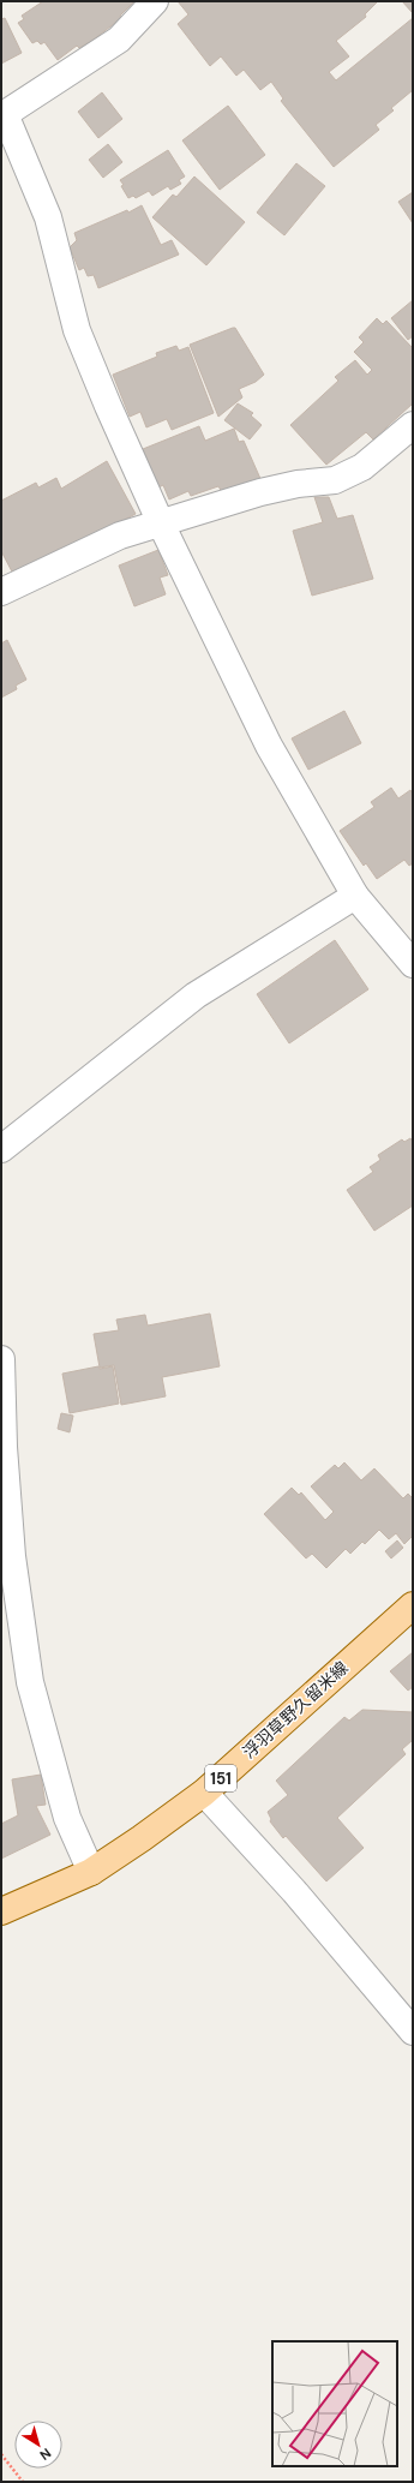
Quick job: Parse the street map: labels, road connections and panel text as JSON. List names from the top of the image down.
{
  "streets": {
    "main road": ["浮羽草野久留米線", "151"]
  },
  "north": "bottom right"
}
